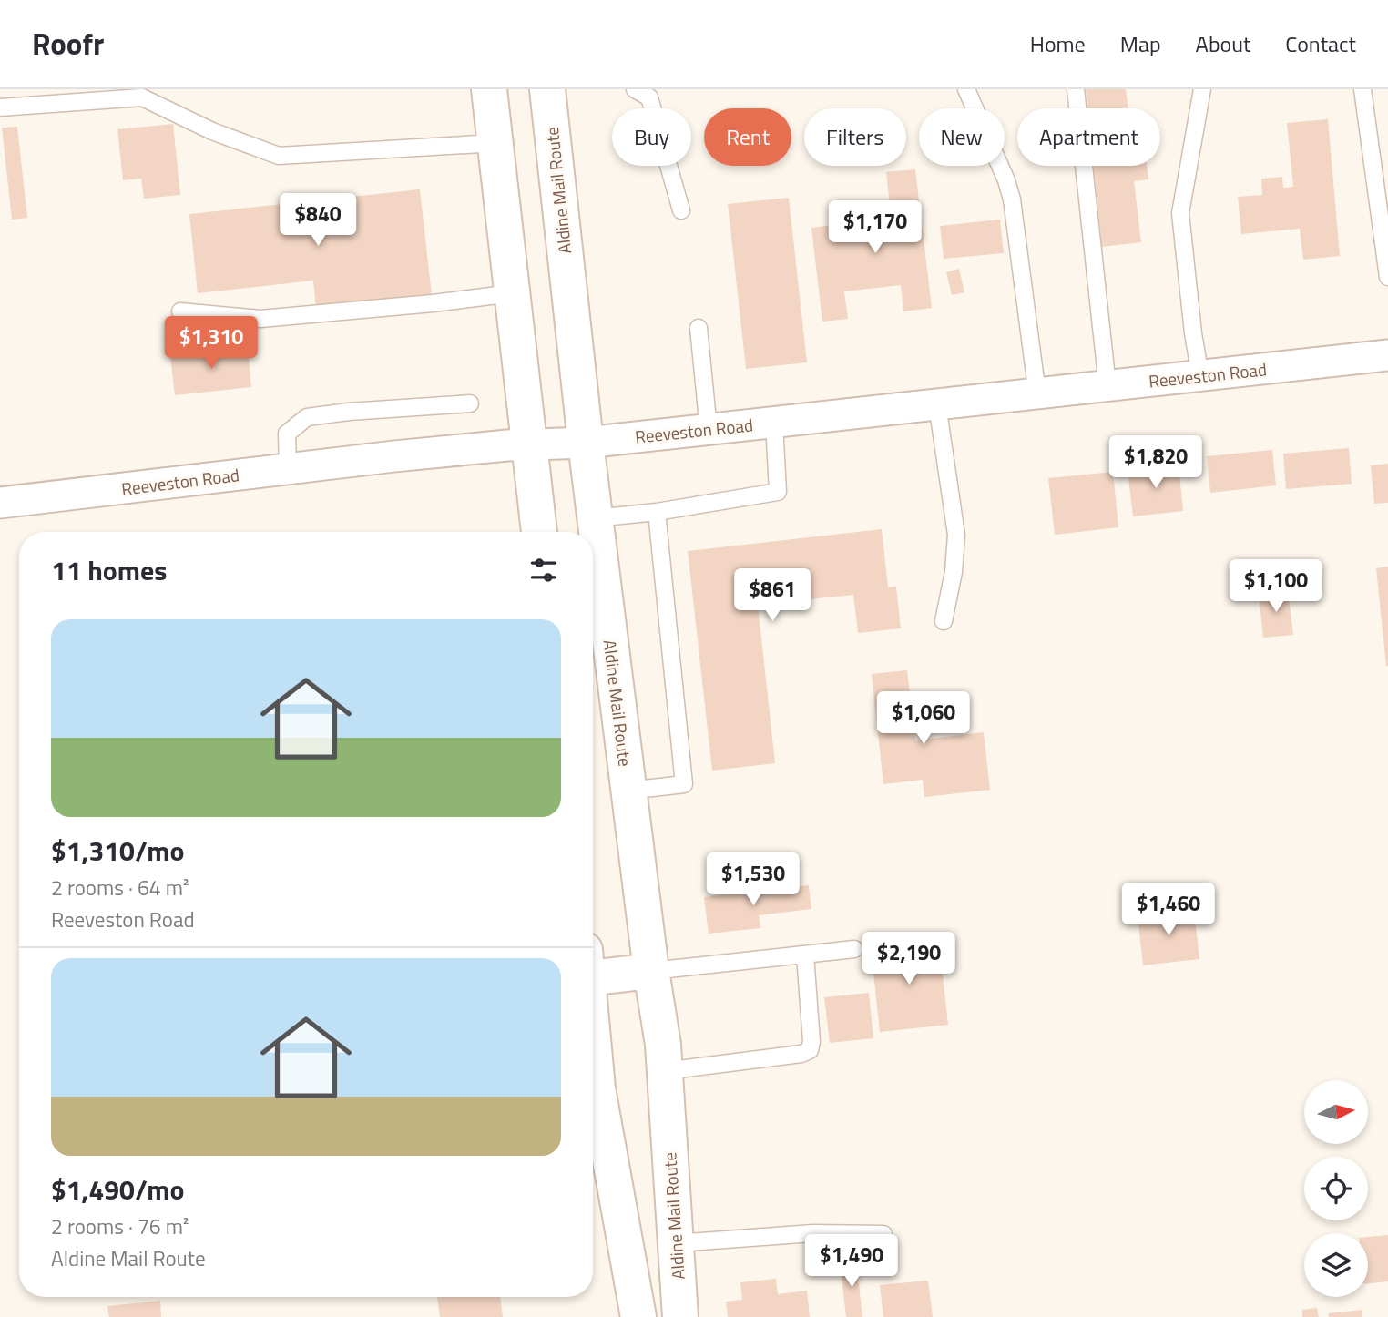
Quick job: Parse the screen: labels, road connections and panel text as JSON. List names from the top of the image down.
{
  "streets": {
    "main road": ["Aldine Mail Route"],
    "street": ["Reeveston Road"]
  },
  "crossings": [
    ["Aldine Mail Route", "Reeveston Road"]
  ],
  "north": "right",
  "page": {
    "header": "Roofr",
    "nav": [
      "Home",
      "Map",
      "About",
      "Contact"
    ],
    "chip": [
      "Buy",
      "Rent",
      "Filters",
      "New",
      "Apartment"
    ],
    "price": [
      "$840",
      "$1,170",
      "$1,310",
      "$1,820",
      "$1,100",
      "$861",
      "$1,060",
      "$1,530",
      "$1,460",
      "$2,190",
      "$1,490"
    ],
    "heading": "11 homes",
    "list": [
      {
        "name": "$1,310/mo",
        "note": "2 rooms · 64 m² · Reeveston Road"
      },
      {
        "name": "$1,490/mo",
        "note": "2 rooms · 76 m² · Aldine Mail Route"
      }
    ]
  }
}
